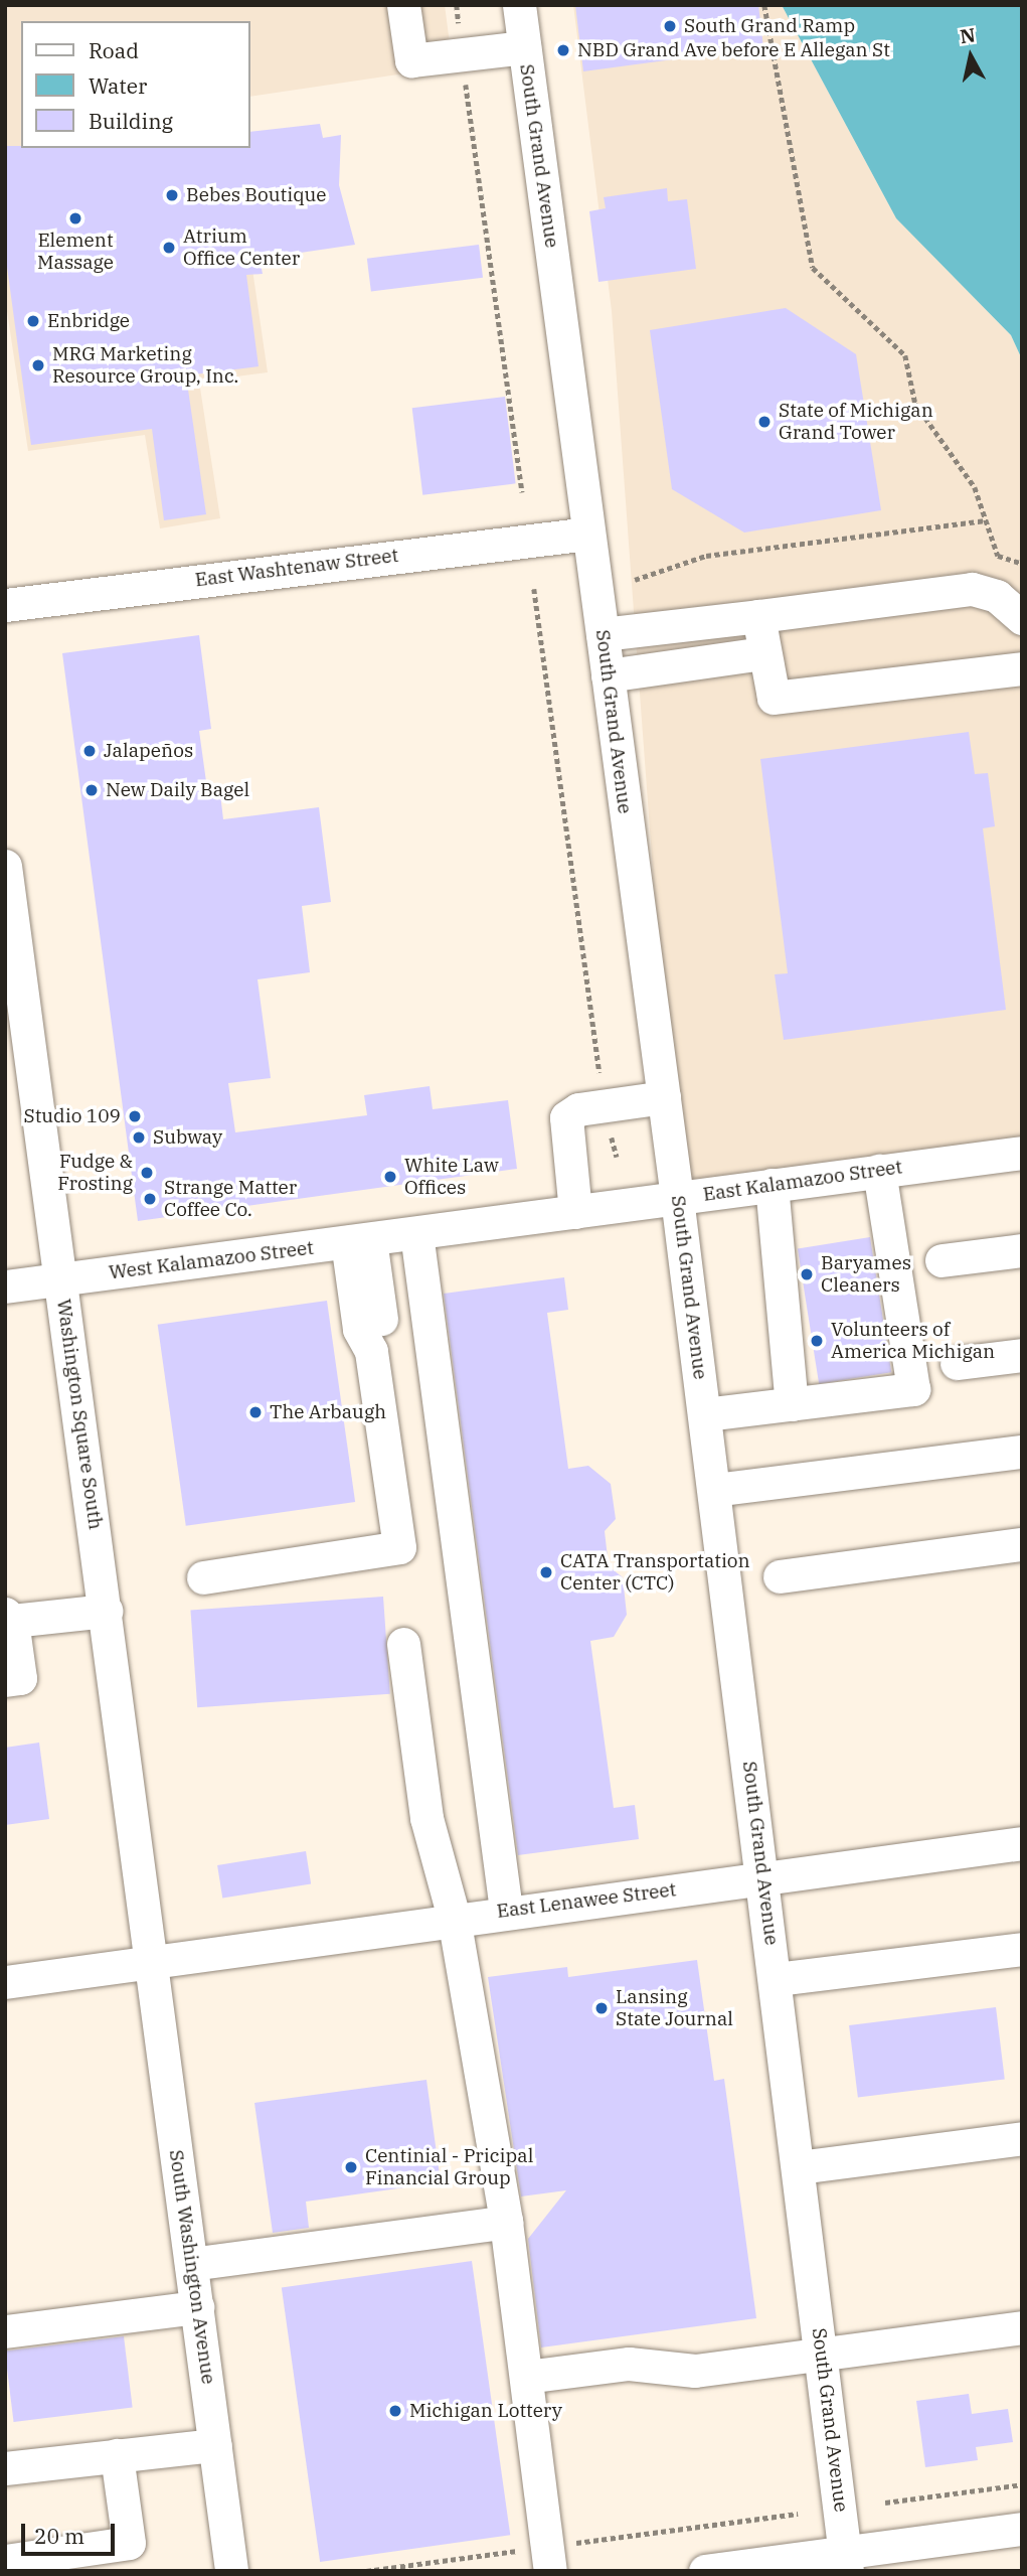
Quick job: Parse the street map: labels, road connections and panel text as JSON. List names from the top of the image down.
{
  "streets": {
    "street": [
      "South Grand Avenue",
      "East Washtenaw Street",
      "East Kalamazoo Street",
      "West Kalamazoo Street",
      "Washington Square South",
      "East Lenawee Street",
      "South Washington Avenue"
    ]
  },
  "crossings": [
    ["South Grand Avenue", "East Washtenaw Street"],
    ["South Grand Avenue", "East Kalamazoo Street"],
    ["South Grand Avenue", "East Lenawee Street"],
    ["East Kalamazoo Street", "West Kalamazoo Street"],
    ["West Kalamazoo Street", "Washington Square South"],
    ["Washington Square South", "East Lenawee Street"],
    ["Washington Square South", "South Washington Avenue"],
    ["East Lenawee Street", "South Washington Avenue"]
  ],
  "places": [
    "South Grand Ramp",
    "NBD Grand Ave before E Allegan St",
    "Bebes Boutique",
    "Element Massage",
    "Atrium Office Center",
    "Enbridge",
    "MRG Marketing Resource Group, Inc.",
    "State of Michigan Grand Tower",
    "Jalapeños",
    "New Daily Bagel",
    "Studio 109",
    "Subway",
    "Fudge & Frosting",
    "White Law Offices",
    "Strange Matter Coffee Co.",
    "Baryames Cleaners",
    "Volunteers of America Michigan",
    "The Arbaugh",
    "CATA Transportation Center (CTC)",
    "Lansing State Journal",
    "Centinial - Pricipal Financial Group",
    "Michigan Lottery"
  ],
  "legend": ["Road", "Water", "Building"],
  "scale_bar": "20 m",
  "north": "top"
}
